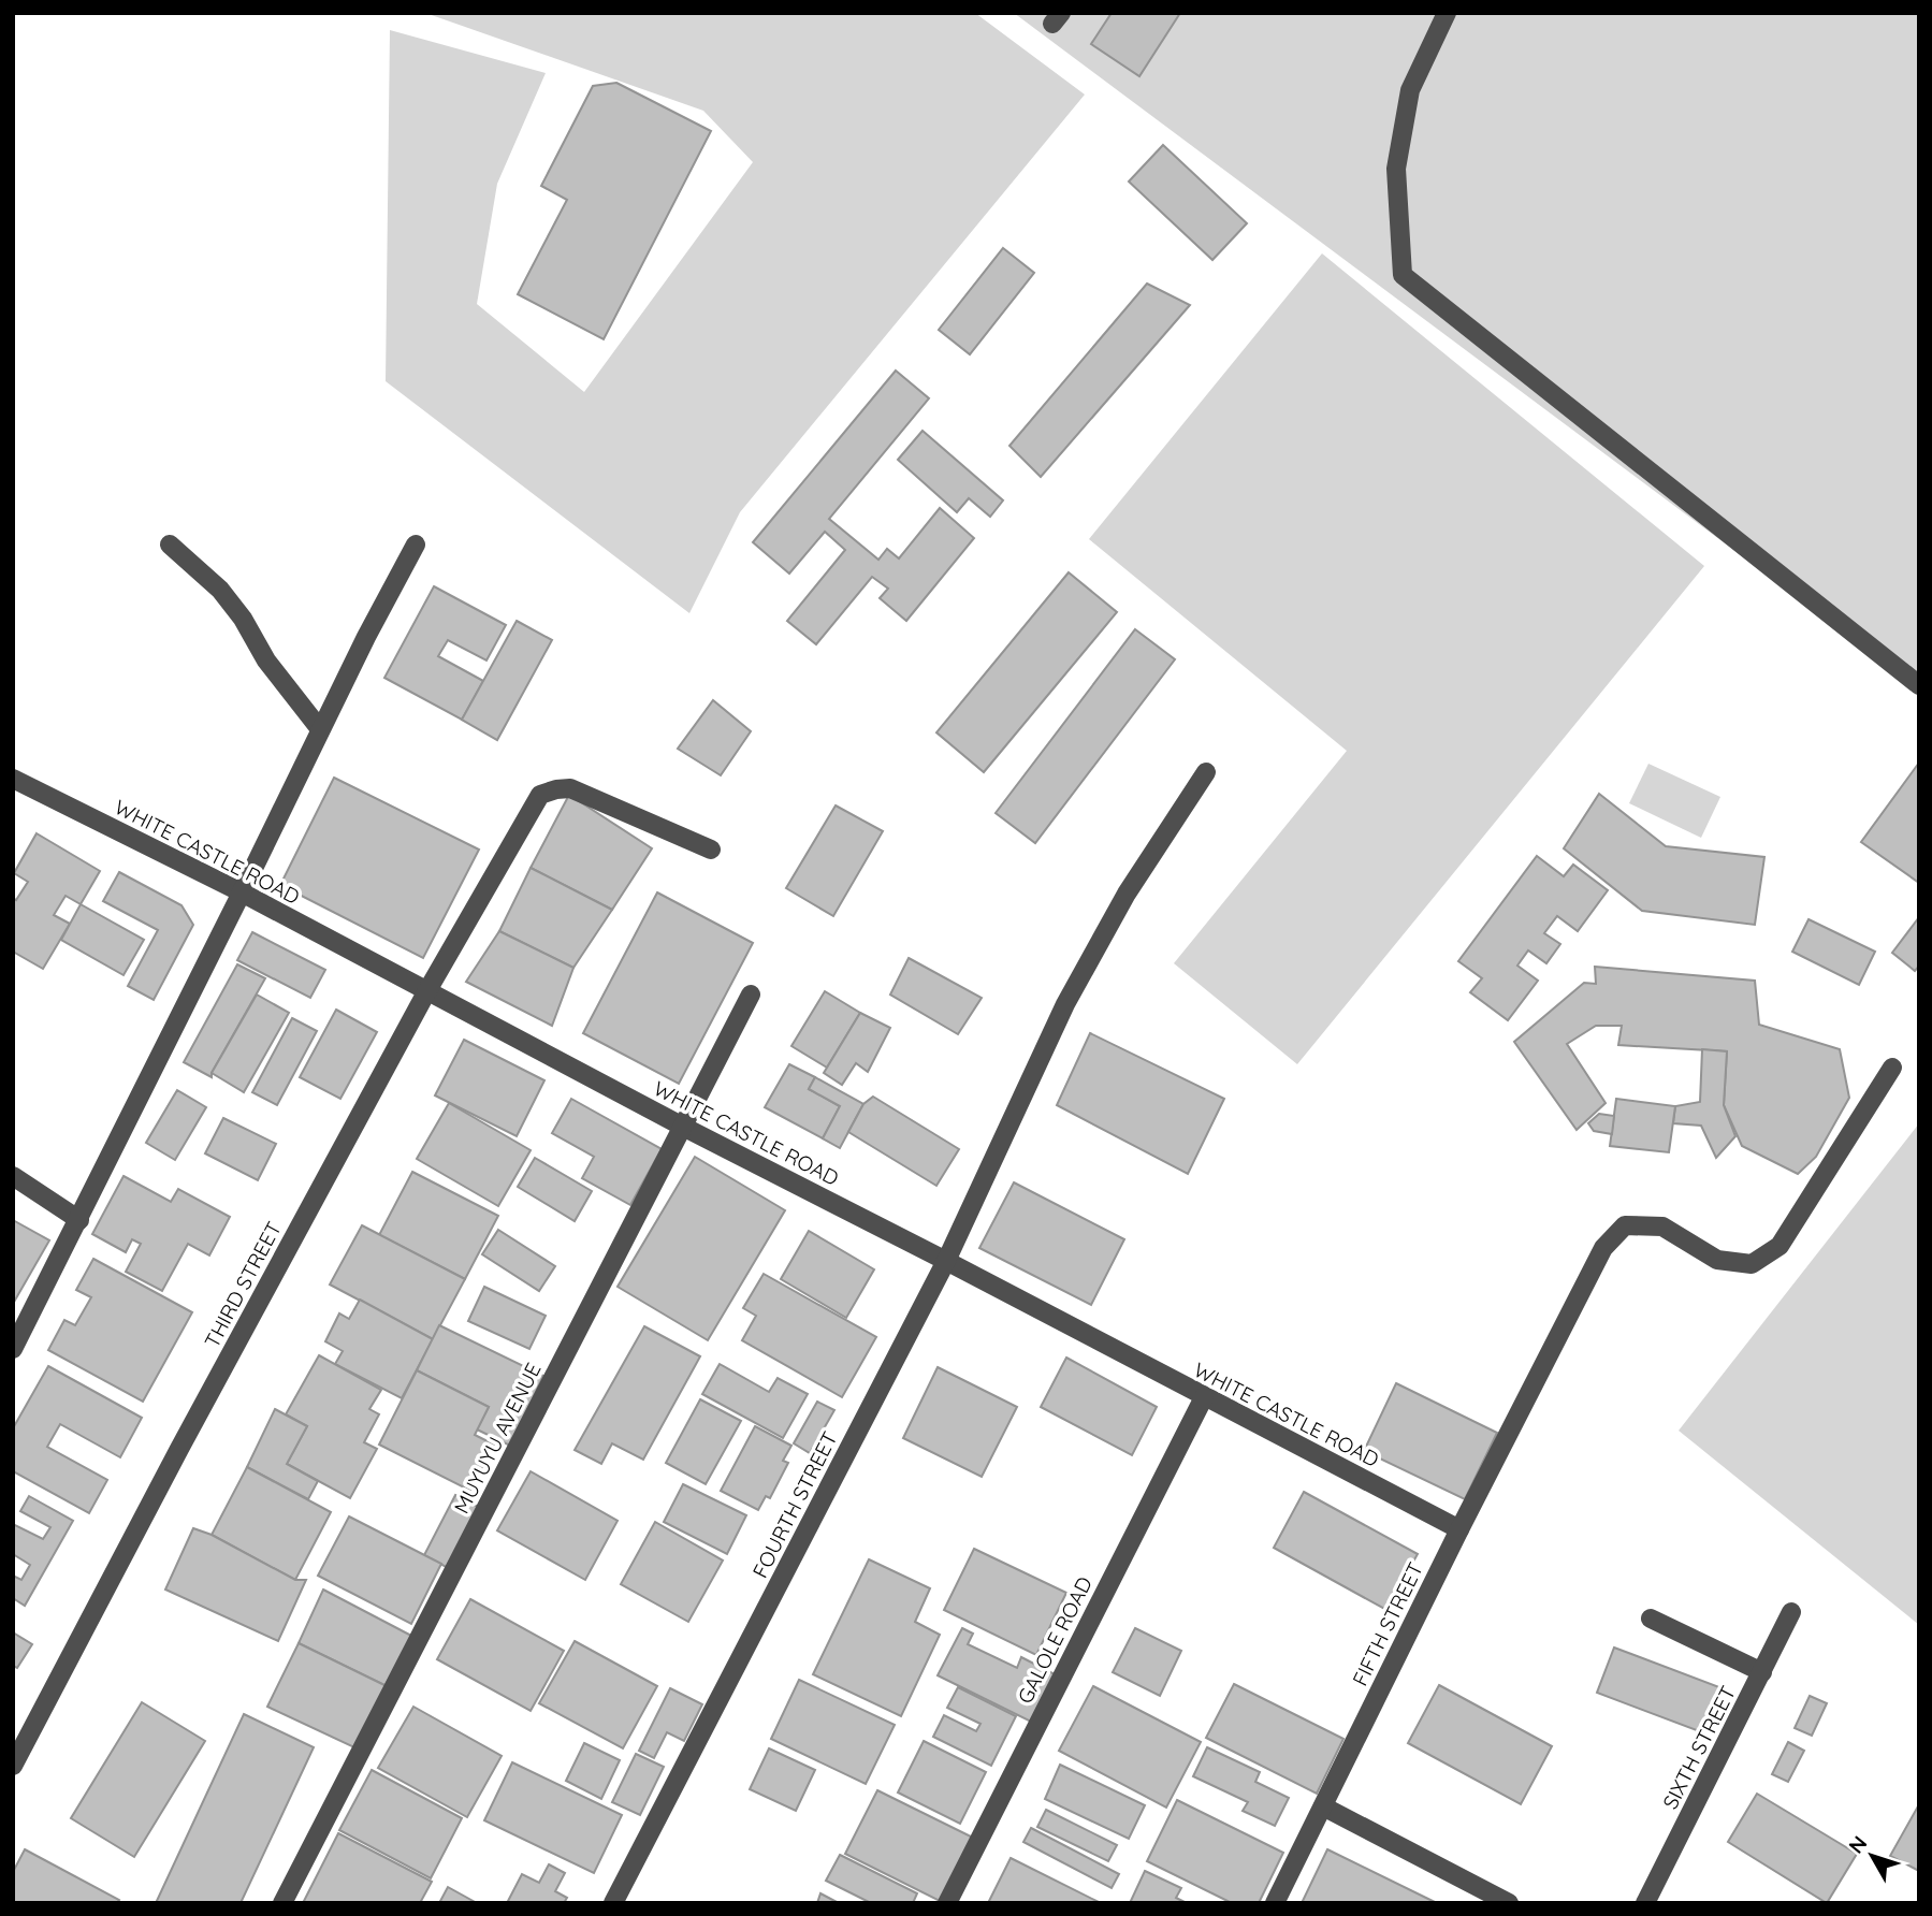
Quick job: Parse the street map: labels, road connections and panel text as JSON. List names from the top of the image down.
{
  "streets": {
    "street": [
      "WHITE CASTLE ROAD",
      "THIRD STREET",
      "MUYUYU AVENUE",
      "FOURTH STREET",
      "FIFTH STREET",
      "GALOLE ROAD",
      "SIXTH STREET"
    ]
  },
  "crossings": [
    ["WHITE CASTLE ROAD", "THIRD STREET"],
    ["WHITE CASTLE ROAD", "MUYUYU AVENUE"],
    ["WHITE CASTLE ROAD", "FOURTH STREET"],
    ["WHITE CASTLE ROAD", "FIFTH STREET"],
    ["WHITE CASTLE ROAD", "GALOLE ROAD"]
  ],
  "north": "top left"
}
